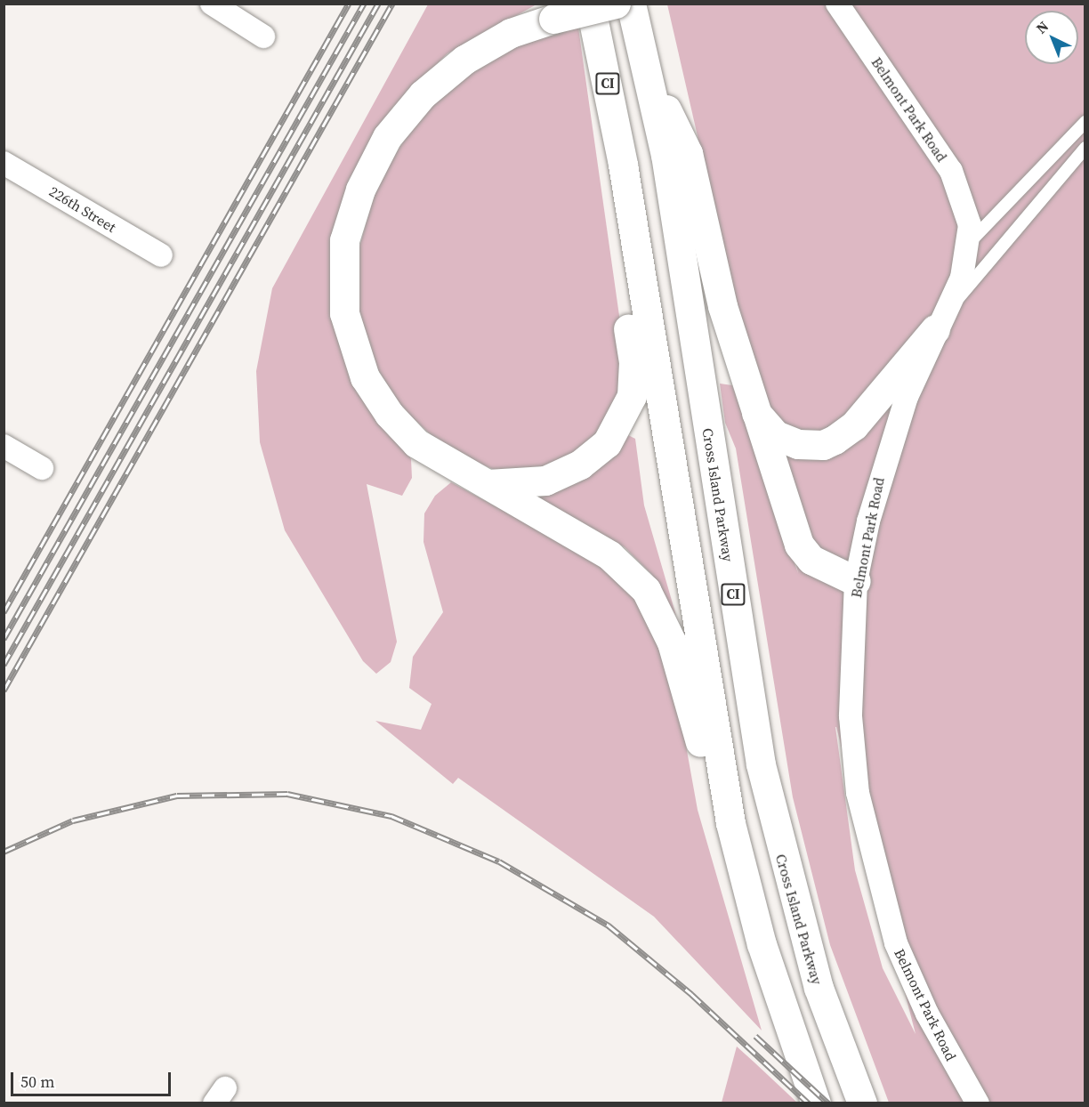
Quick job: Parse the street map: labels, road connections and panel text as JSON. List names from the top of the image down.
{
  "streets": {
    "highway": ["CI", "Cross Island Parkway"],
    "street": ["Belmont Park Road", "226th Street"]
  },
  "scale_bar": "50 m",
  "north": "top left"
}
